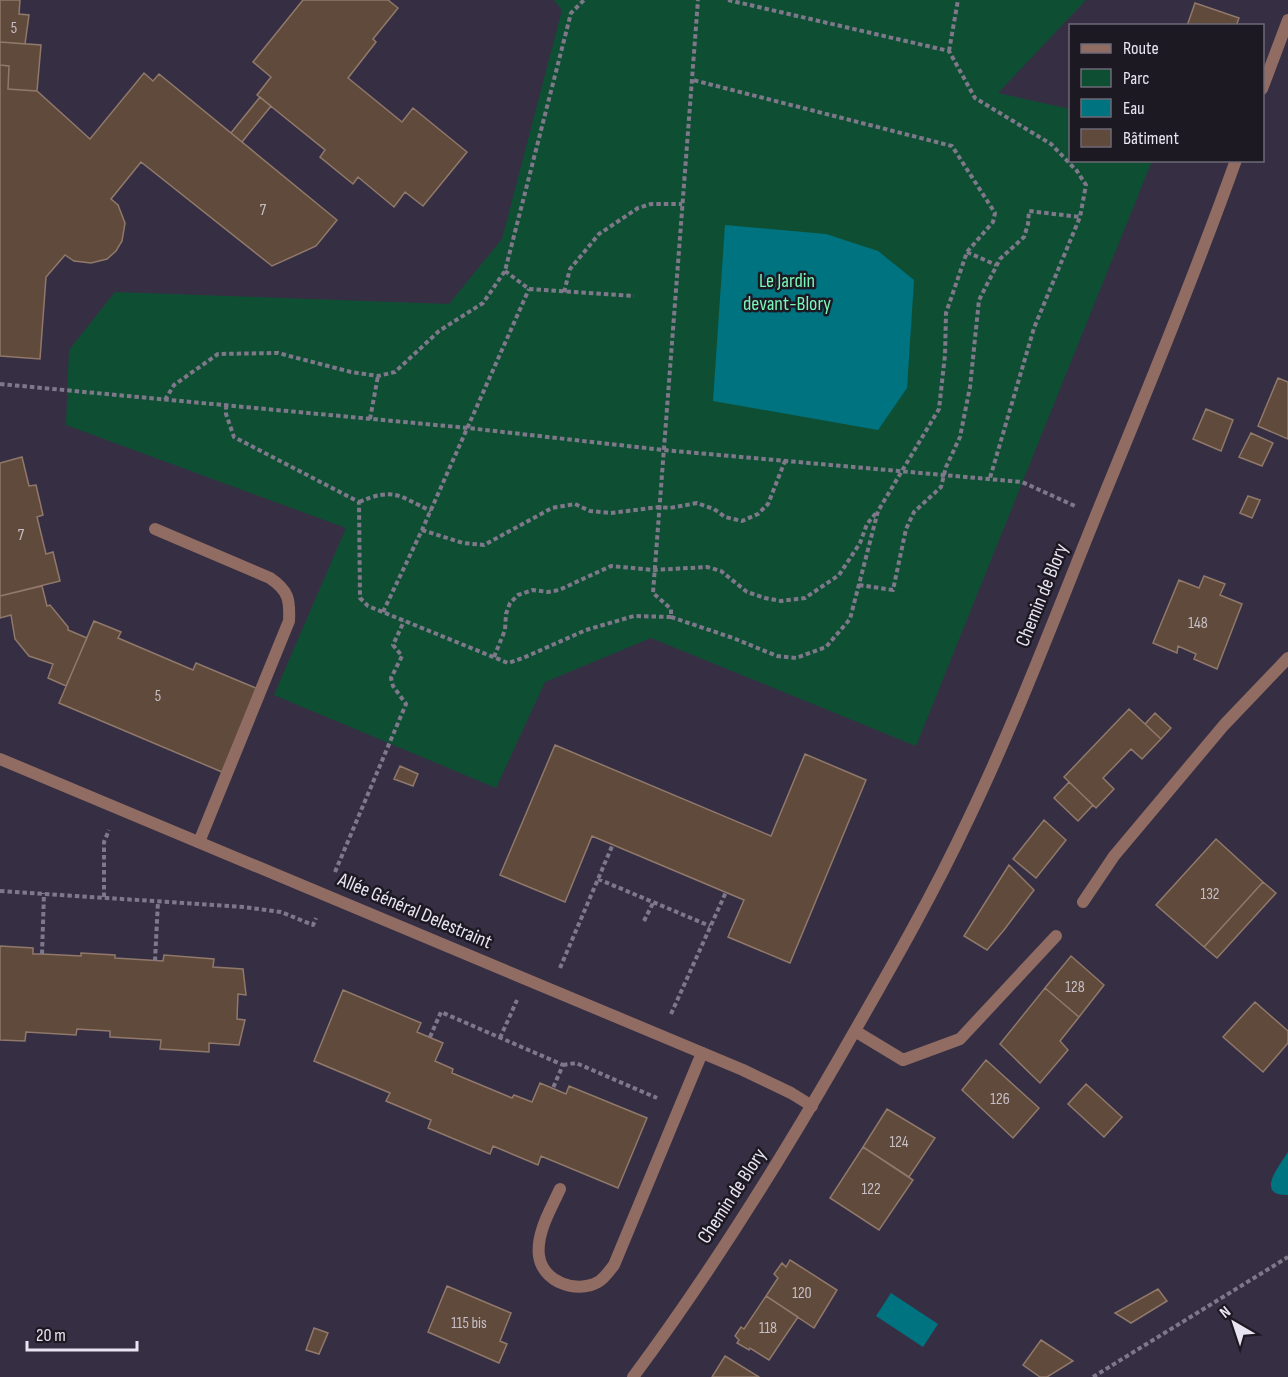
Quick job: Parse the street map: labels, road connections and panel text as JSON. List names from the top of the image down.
{
  "streets": {
    "street": ["Chemin de Blory", "Allée Général Delestraint"]
  },
  "crossings": [
    ["Chemin de Blory", "Allée Général Delestraint"]
  ],
  "parks": ["Le Jardin devant-Blory"],
  "house_numbers": [
    "5",
    "7",
    "7",
    "148",
    "5",
    "132",
    "128",
    "126",
    "124",
    "122",
    "120",
    "115 bis",
    "118"
  ],
  "legend": [
    "Route",
    "Parc",
    "Eau",
    "Bâtiment"
  ],
  "scale_bar": "20 m",
  "north": "top left"
}
